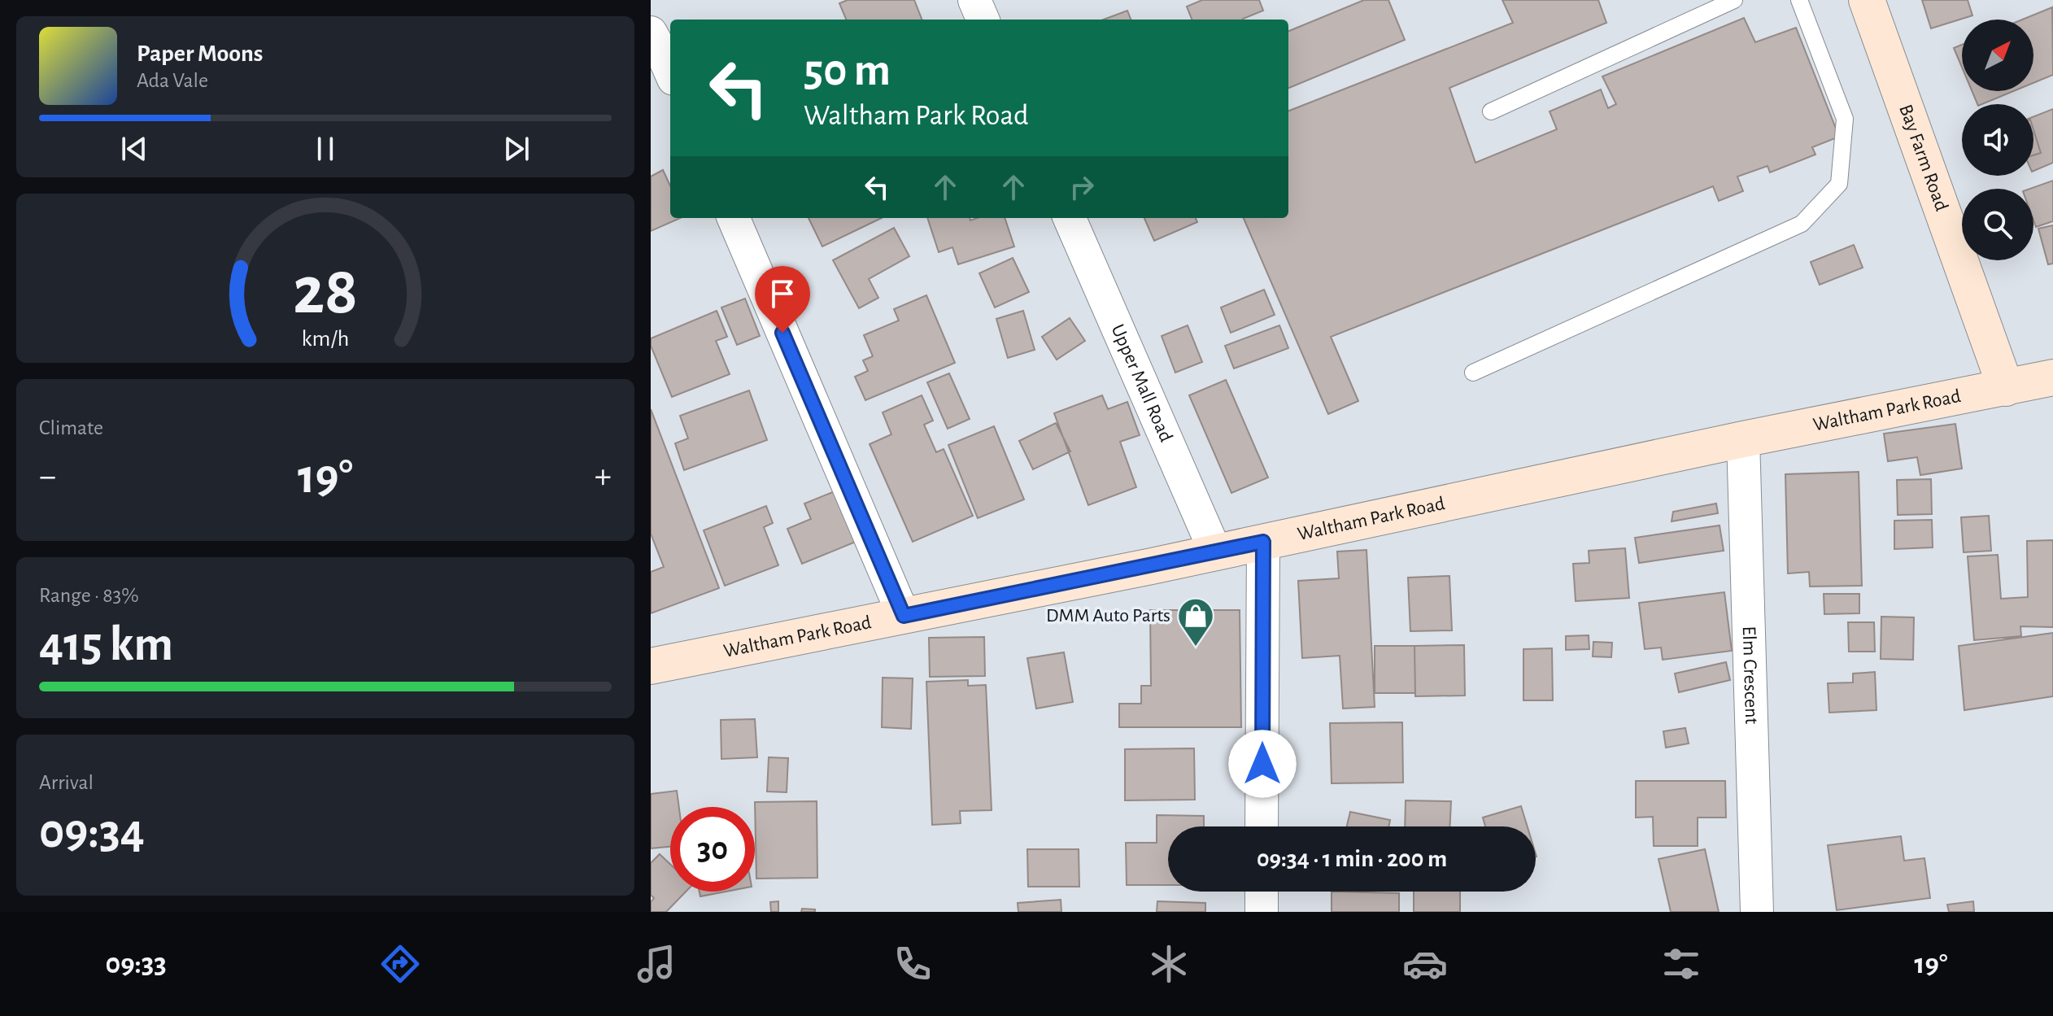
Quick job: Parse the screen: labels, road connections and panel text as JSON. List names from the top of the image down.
{
  "streets": {
    "main road": ["Bay Farm Road", "Waltham Park Road"],
    "street": ["Upper Mall Road", "Elm Crescent"]
  },
  "crossings": [
    ["Bay Farm Road", "Waltham Park Road"],
    ["Upper Mall Road", "Waltham Park Road"],
    ["Waltham Park Road", "Elm Crescent"]
  ],
  "places": {
    "shop": ["DMM Auto Parts"]
  },
  "north": "top right",
  "page": {
    "turn": ["50 m", "Waltham Park Road"],
    "song": ["Paper Moons", "Ada Vale"],
    "tile": [
      "Climate",
      ["Range · 83%", "415 km"],
      ["Arrival", "09:34"]
    ],
    "heat": ["−", "19°", "+"],
    "limit": "30",
    "trip": "09:34 · 1 min · 200 m",
    "tabs": ["09:33", "19°"],
    "gauge": ["28", "km/h"]
  }
}
